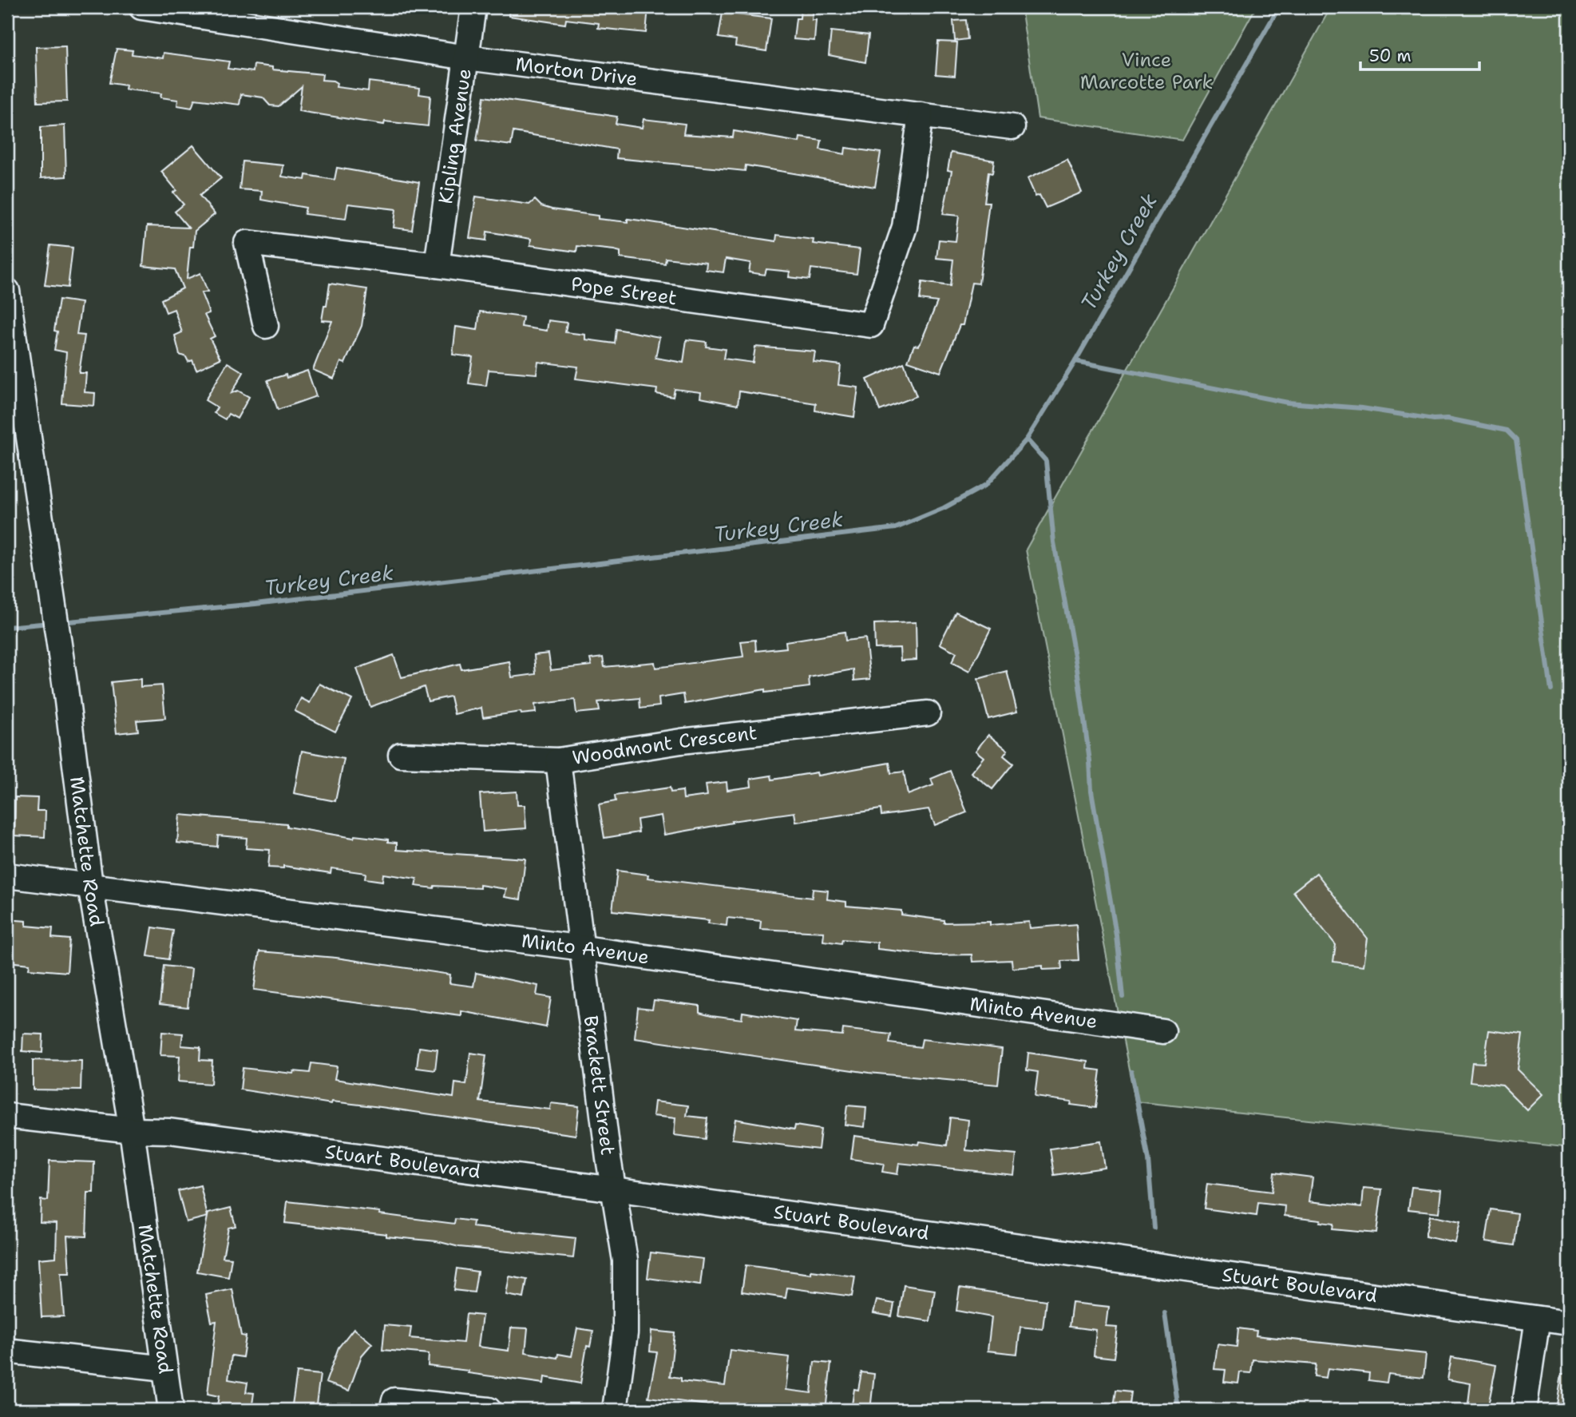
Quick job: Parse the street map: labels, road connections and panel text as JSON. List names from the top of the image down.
{
  "streets": {
    "street": [
      "Morton Drive",
      "Kipling Avenue",
      "Pope Street",
      "Woodmont Crescent",
      "Matchette Road",
      "Minto Avenue",
      "Brackett Street",
      "Stuart Boulevard"
    ]
  },
  "crossings": [
    ["Morton Drive", "Kipling Avenue"],
    ["Morton Drive", "Pope Street"],
    ["Kipling Avenue", "Pope Street"],
    ["Woodmont Crescent", "Brackett Street"],
    ["Matchette Road", "Minto Avenue"],
    ["Matchette Road", "Stuart Boulevard"],
    ["Minto Avenue", "Brackett Street"],
    ["Brackett Street", "Stuart Boulevard"]
  ],
  "water": ["Turkey Creek"],
  "parks": ["Vince Marcotte Park"],
  "scale_bar": "50 m"
}
